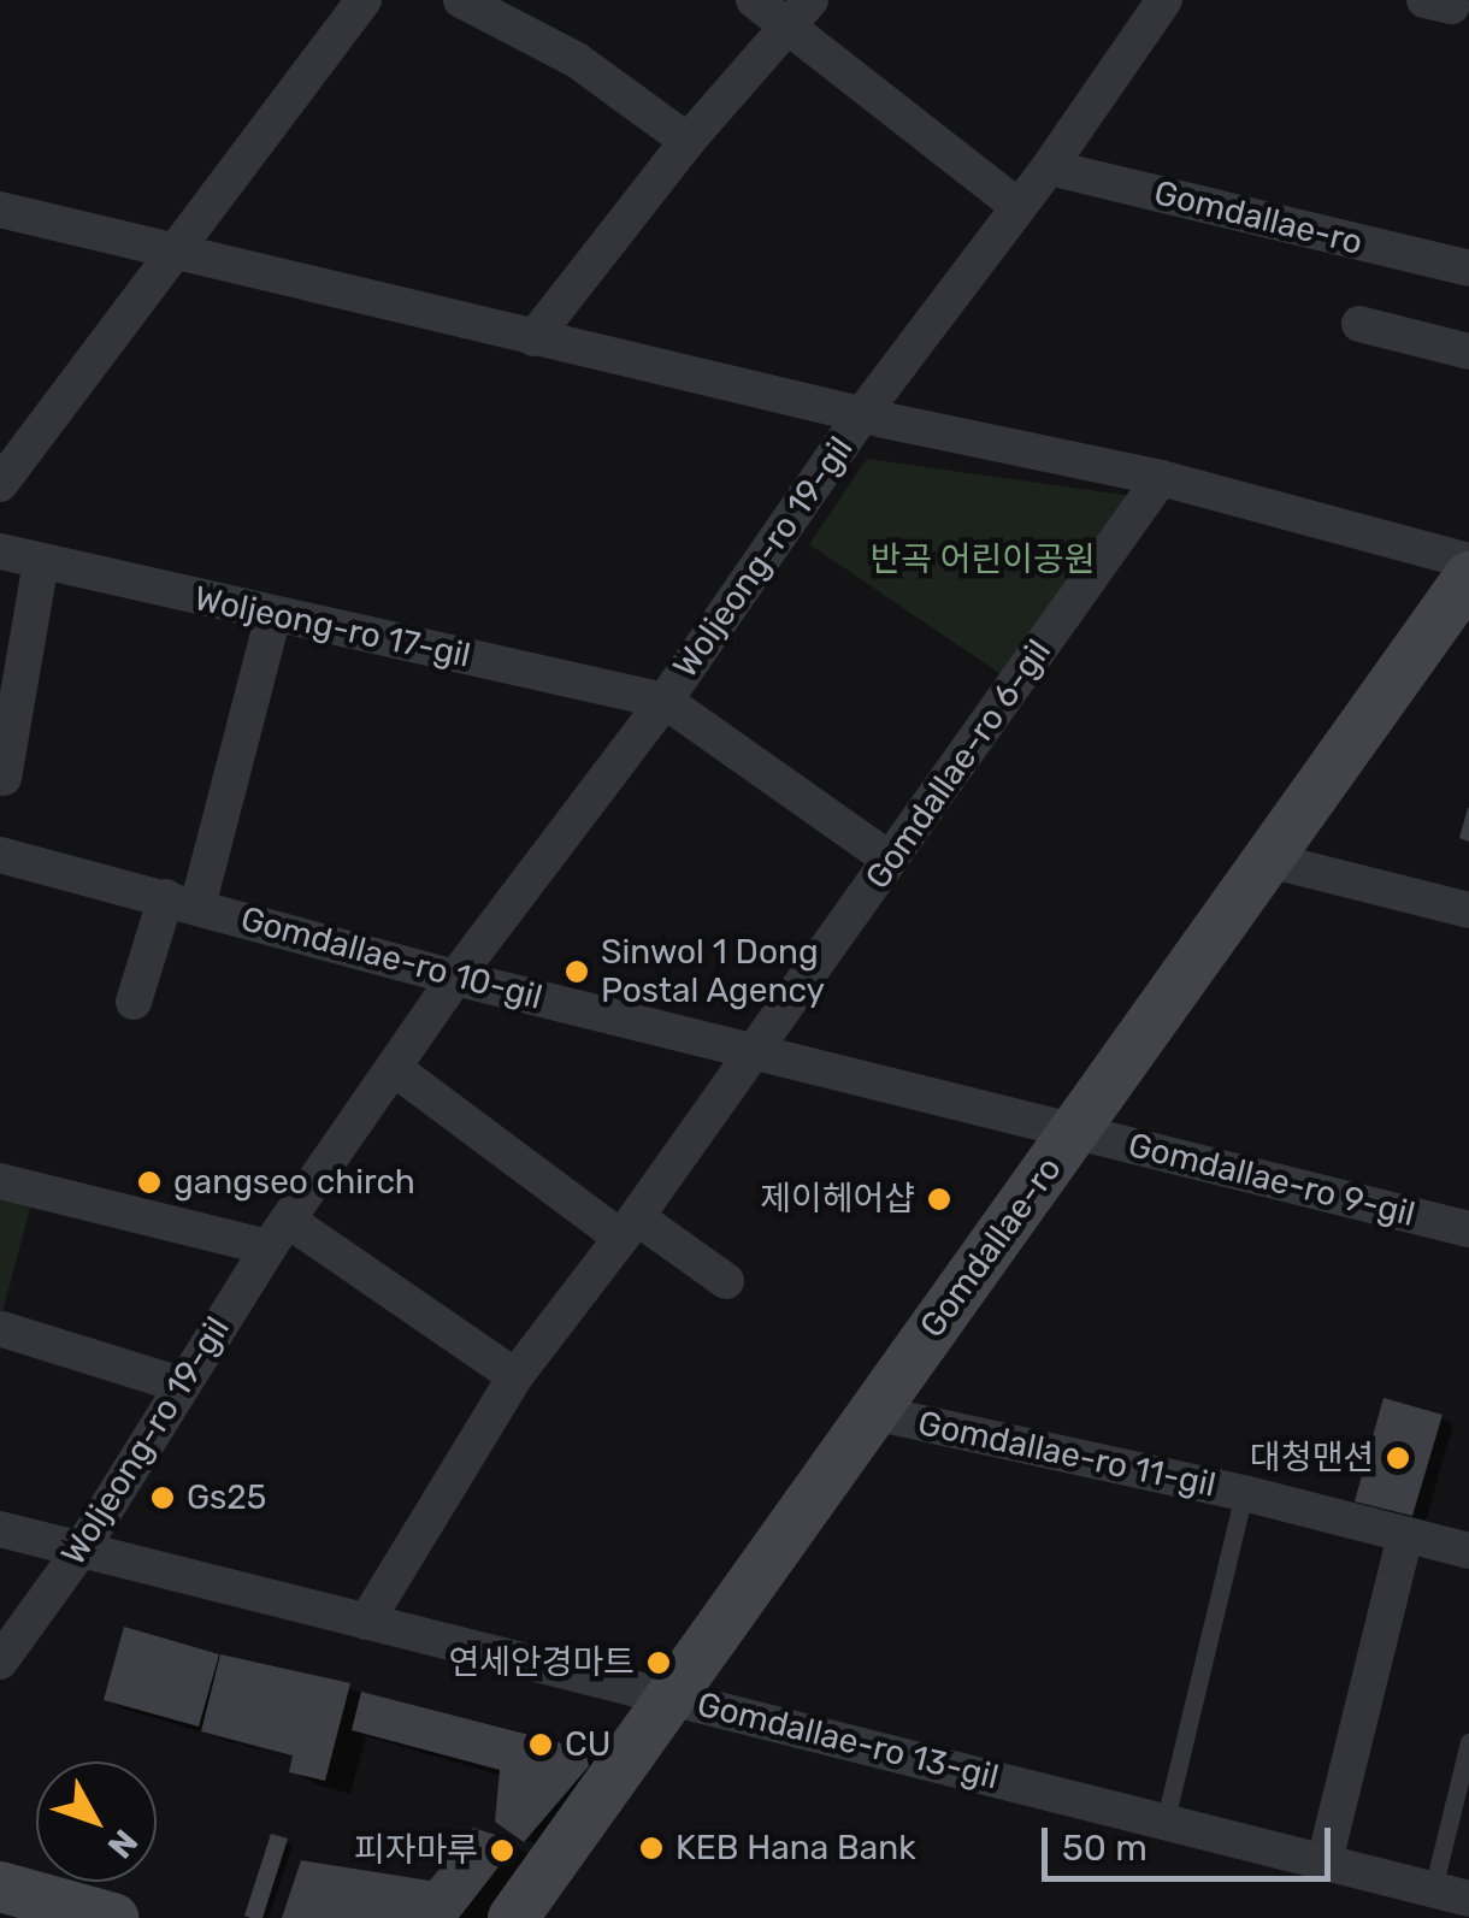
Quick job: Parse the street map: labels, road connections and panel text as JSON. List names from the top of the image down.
{
  "streets": {
    "street": [
      "Gomdallae-ro",
      "Woljeong-ro 19-gil",
      "Woljeong-ro 17-gil",
      "Gomdallae-ro 6-gil",
      "Gomdallae-ro 10-gil",
      "Gomdallae-ro 9-gil",
      "Gomdallae-ro 11-gil",
      "Gomdallae-ro 13-gil"
    ]
  },
  "crossings": [
    ["Gomdallae-ro", "Woljeong-ro 19-gil"],
    ["Gomdallae-ro", "Gomdallae-ro 10-gil"],
    ["Gomdallae-ro", "Gomdallae-ro 9-gil"],
    ["Gomdallae-ro", "Gomdallae-ro 11-gil"],
    ["Gomdallae-ro", "Gomdallae-ro 13-gil"],
    ["Woljeong-ro 19-gil", "Woljeong-ro 17-gil"],
    ["Woljeong-ro 19-gil", "Gomdallae-ro 6-gil"],
    ["Woljeong-ro 19-gil", "Gomdallae-ro 10-gil"],
    ["Woljeong-ro 19-gil", "Gomdallae-ro 13-gil"],
    ["Woljeong-ro 17-gil", "Gomdallae-ro 10-gil"],
    ["Gomdallae-ro 6-gil", "Gomdallae-ro 10-gil"],
    ["Gomdallae-ro 6-gil", "Gomdallae-ro 13-gil"],
    ["Gomdallae-ro 10-gil", "Gomdallae-ro 9-gil"]
  ],
  "parks": ["반곡 어린이공원"],
  "places": [
    "Sinwol 1 Dong Postal Agency",
    "gangseo chirch",
    "제이헤어샵",
    "대청맨션",
    "Gs25",
    "연세안경마트",
    "CU",
    "KEB Hana Bank",
    "피자마루"
  ],
  "scale_bar": "50 m",
  "north": "bottom right"
}
